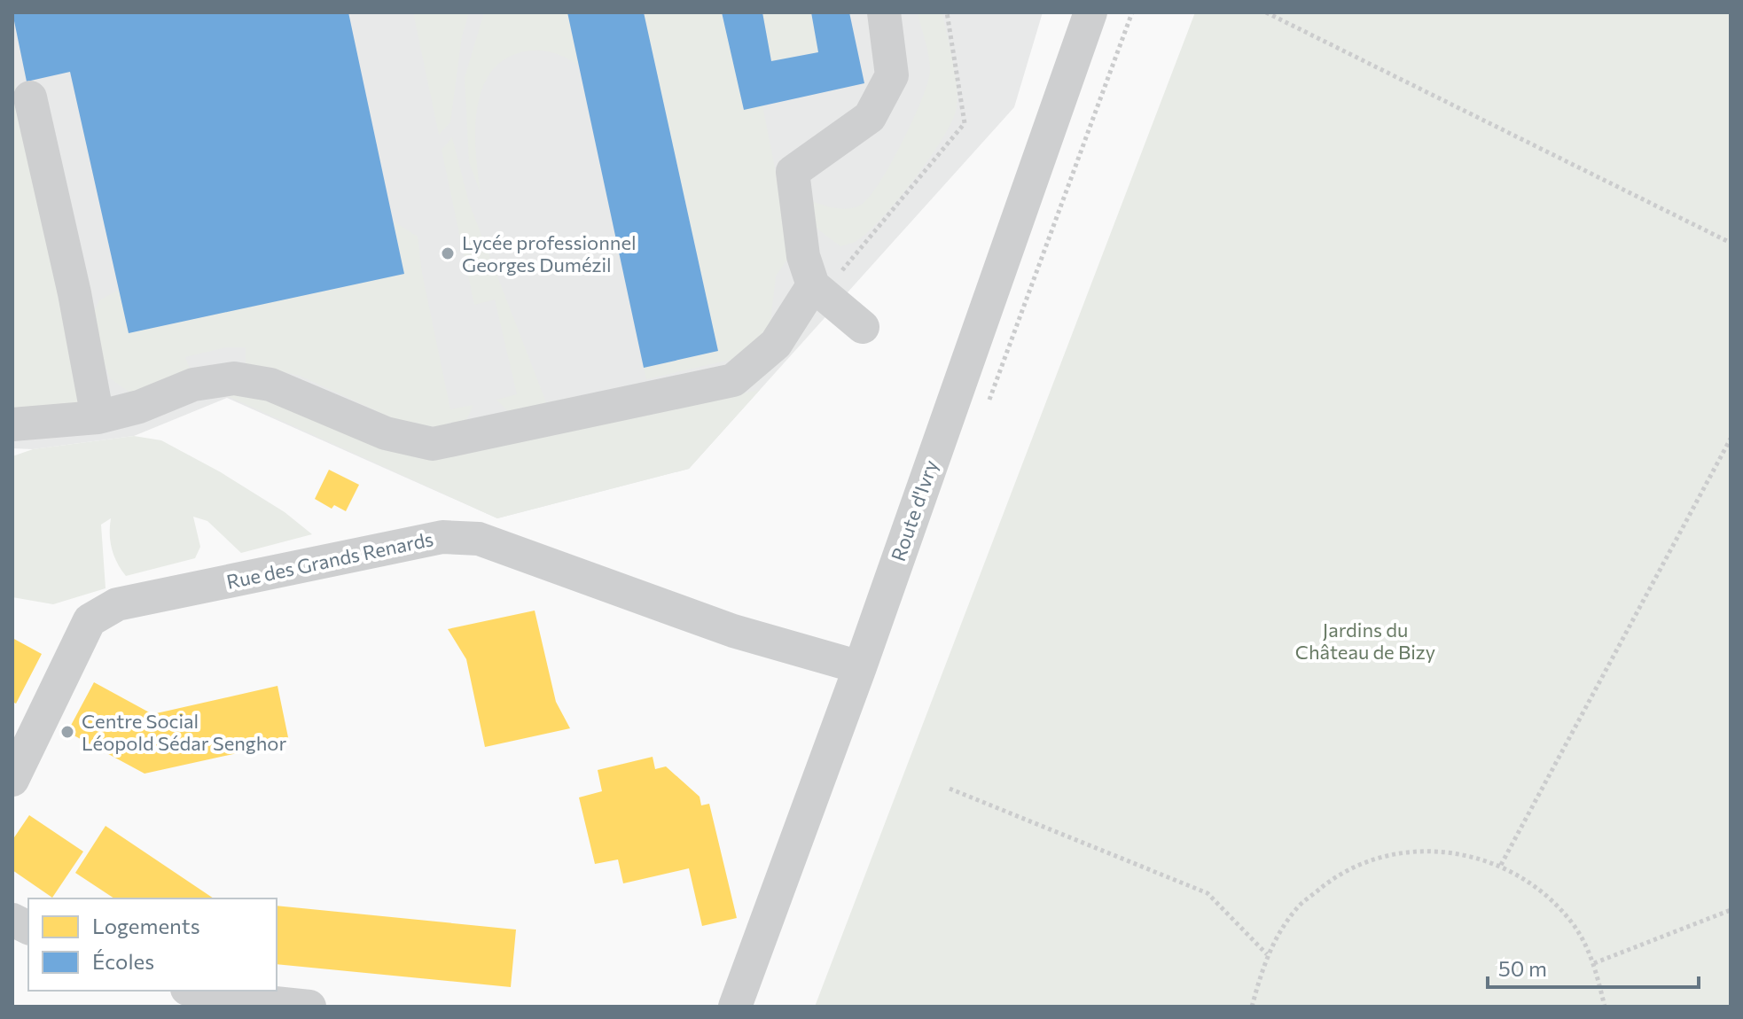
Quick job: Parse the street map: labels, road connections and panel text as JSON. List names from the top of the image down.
{
  "streets": {
    "street": ["Route d'Ivry", "Rue des Grands Renards"]
  },
  "crossings": [
    ["Route d'Ivry", "Rue des Grands Renards"]
  ],
  "parks": ["Jardins du Château de Bizy"],
  "places": ["Lycée professionnel Georges Dumézil", "Centre Social Léopold Sédar Senghor"],
  "legend": ["Logements", "Écoles"],
  "scale_bar": "50 m"
}
